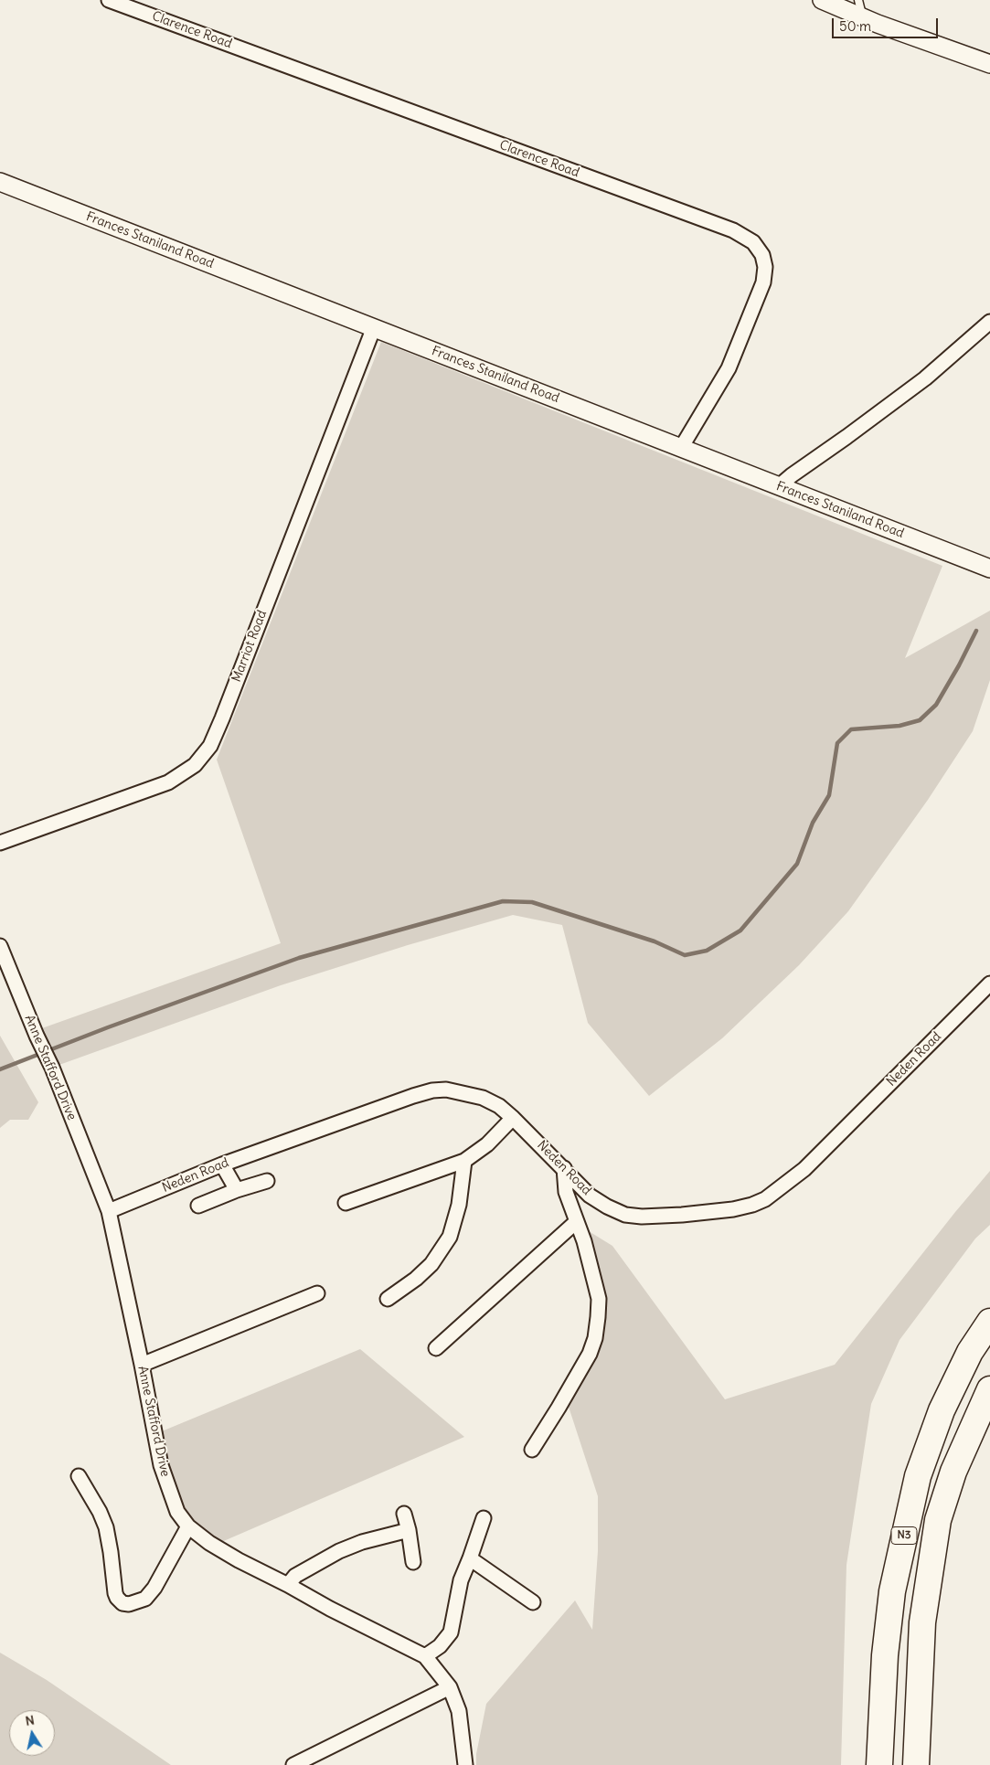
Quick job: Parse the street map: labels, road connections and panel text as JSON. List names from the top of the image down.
{
  "streets": {
    "highway": ["N3"],
    "street": [
      "Clarence Road",
      "Frances Staniland Road",
      "Marriot Road",
      "Neden Road",
      "Anne Stafford Drive"
    ]
  },
  "crossings": [
    ["Clarence Road", "Frances Staniland Road"],
    ["Frances Staniland Road", "Marriot Road"],
    ["Neden Road", "Anne Stafford Drive"]
  ],
  "scale_bar": "50 m",
  "north": "top"
}
